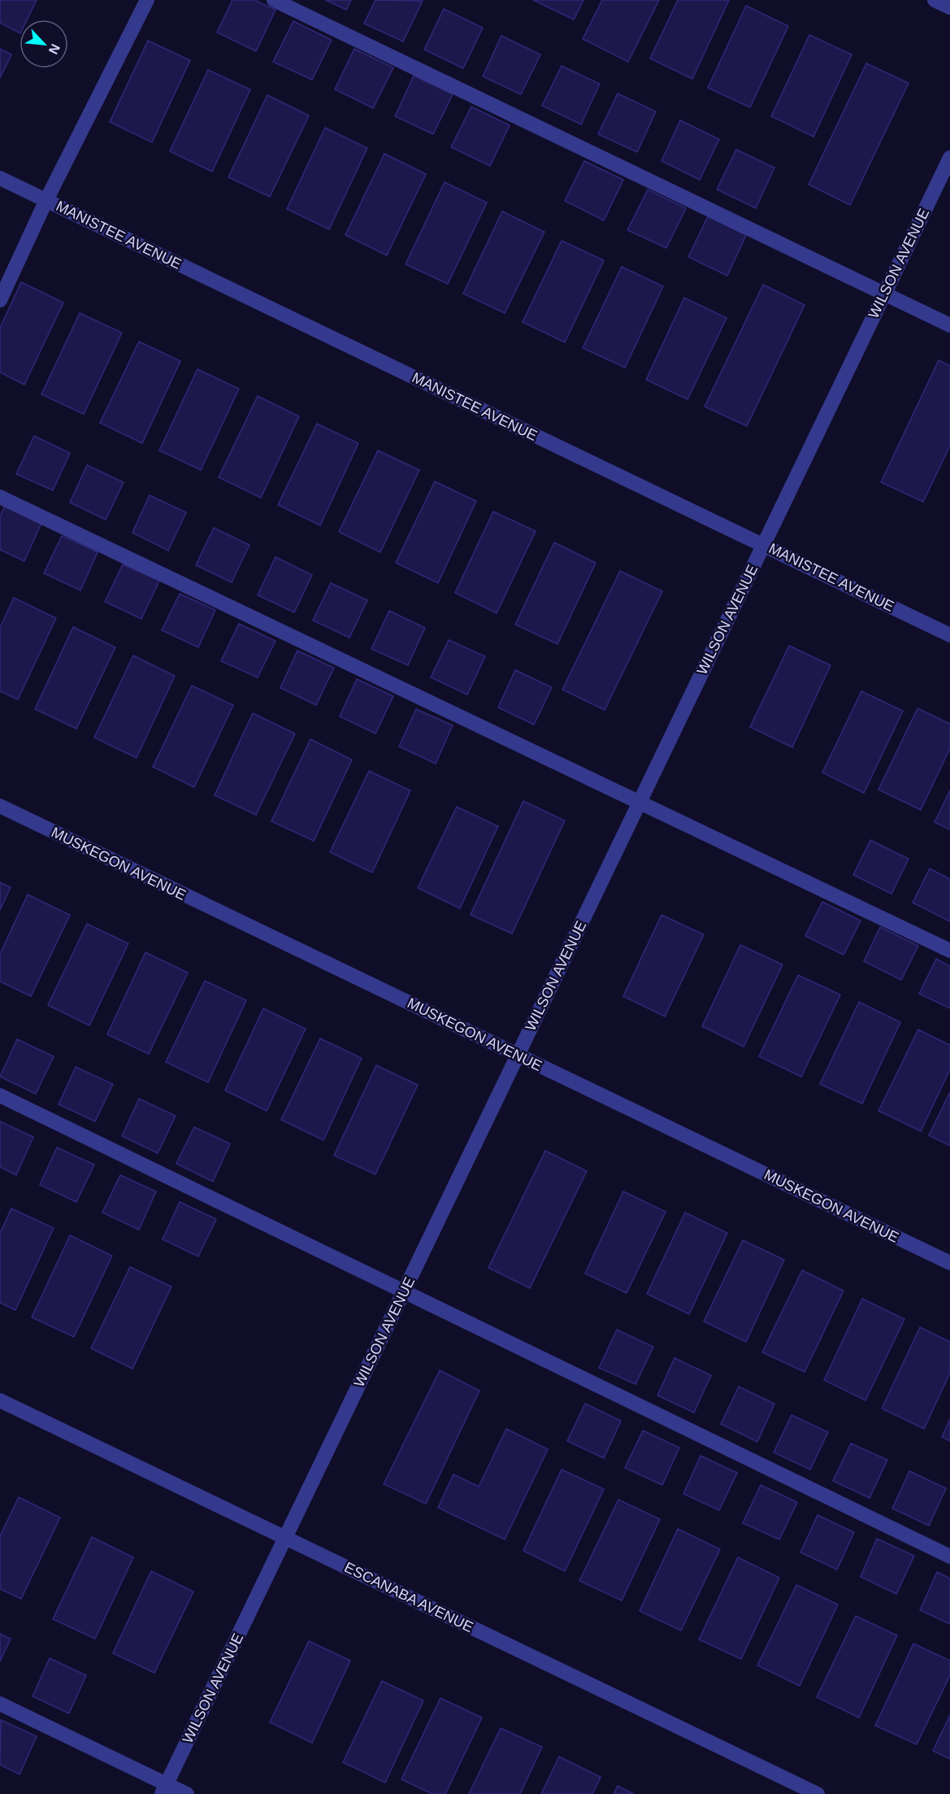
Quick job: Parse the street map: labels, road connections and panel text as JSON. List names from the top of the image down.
{
  "streets": {
    "street": [
      "MANISTEE AVENUE",
      "WILSON AVENUE",
      "MUSKEGON AVENUE",
      "ESCANABA AVENUE"
    ]
  },
  "crossings": [
    ["MANISTEE AVENUE", "WILSON AVENUE"],
    ["WILSON AVENUE", "MUSKEGON AVENUE"],
    ["WILSON AVENUE", "ESCANABA AVENUE"]
  ],
  "north": "bottom right"
}
